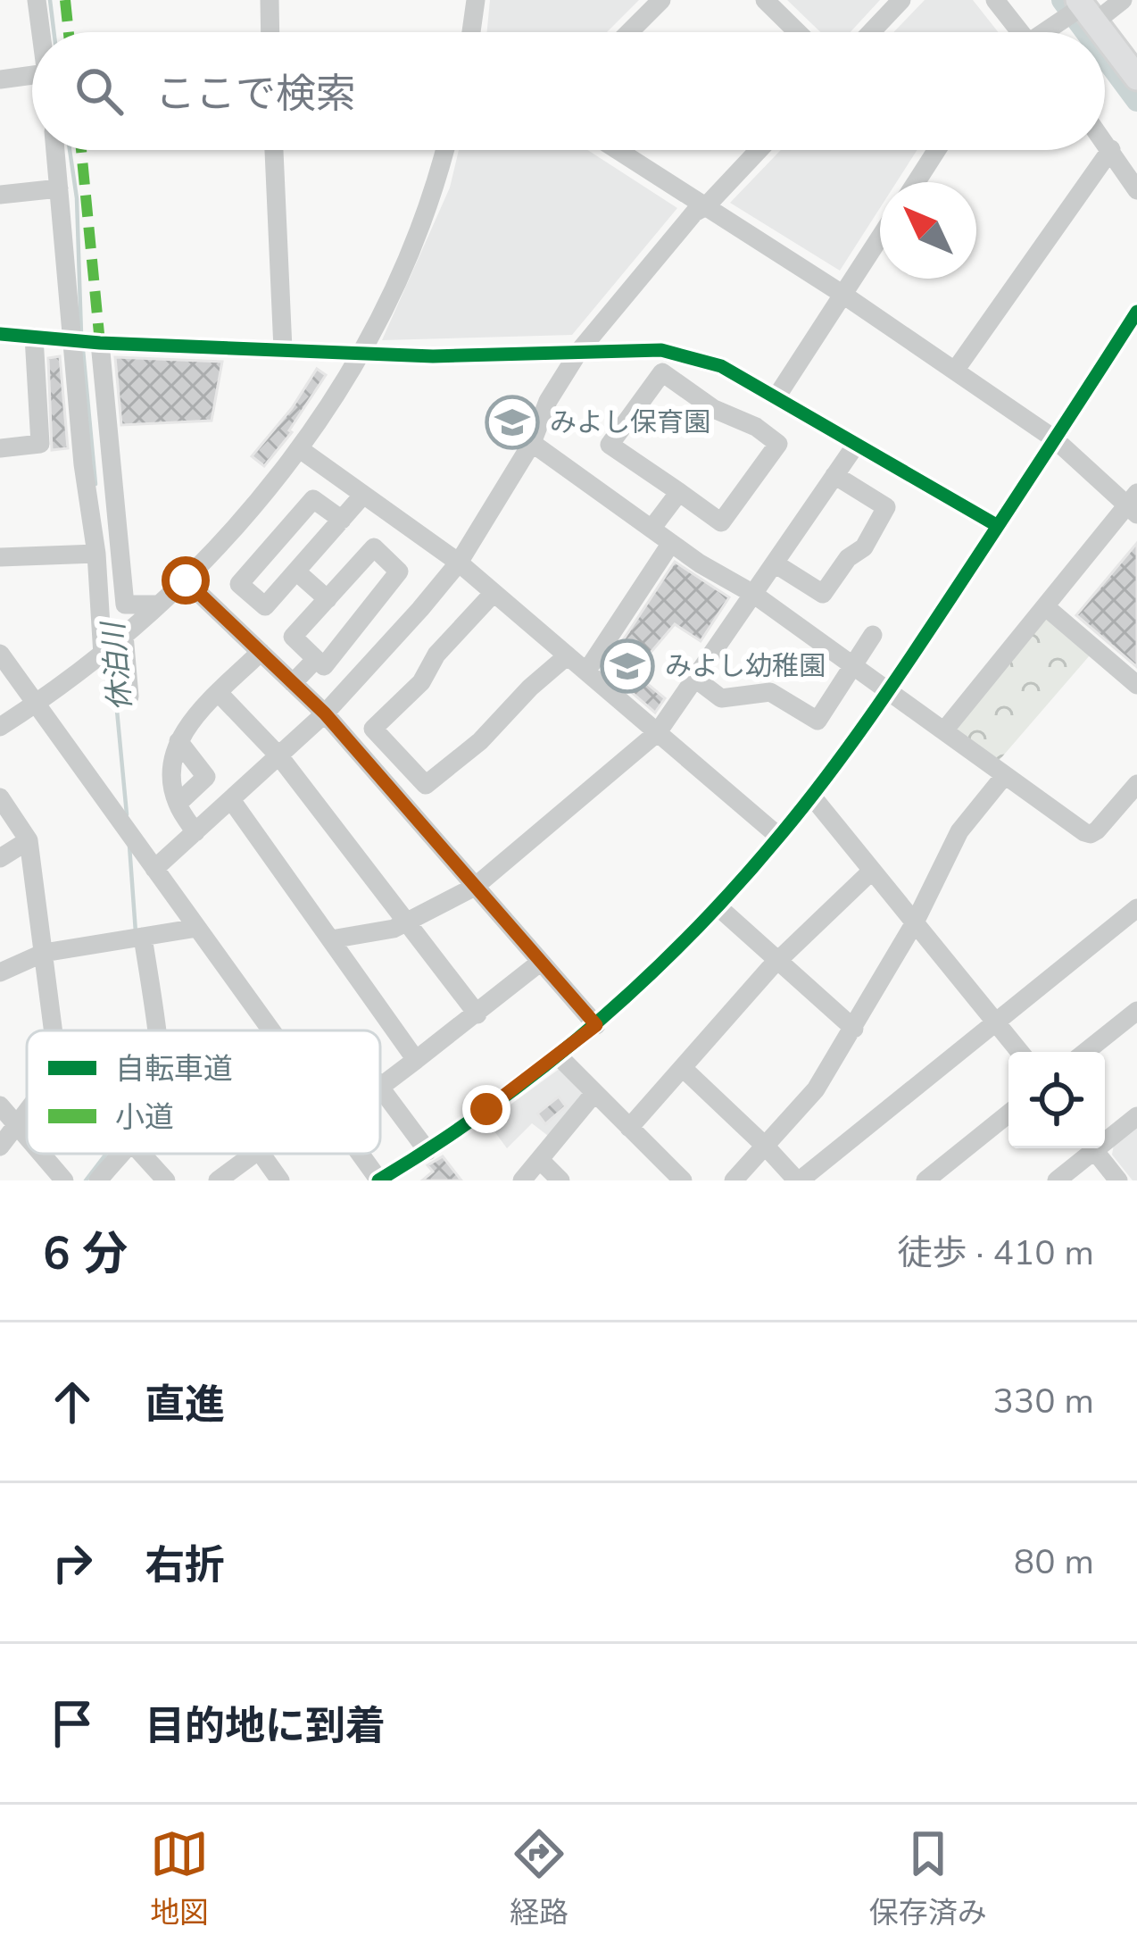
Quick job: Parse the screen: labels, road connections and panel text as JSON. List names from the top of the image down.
{
  "water": ["休泊川"],
  "places": {
    "school or university": ["みよし保育園", "みよし幼稚園"]
  },
  "legend": ["自転車道", "小道"],
  "north": "top left",
  "page": {
    "search": "ここで検索",
    "heading": ["6 分", "徒歩 · 410 m"],
    "list": [
      ["直進", "330 m"],
      ["右折", "80 m"],
      "目的地に到着"
    ],
    "nav": ["地図", "経路", "保存済み"]
  }
}
